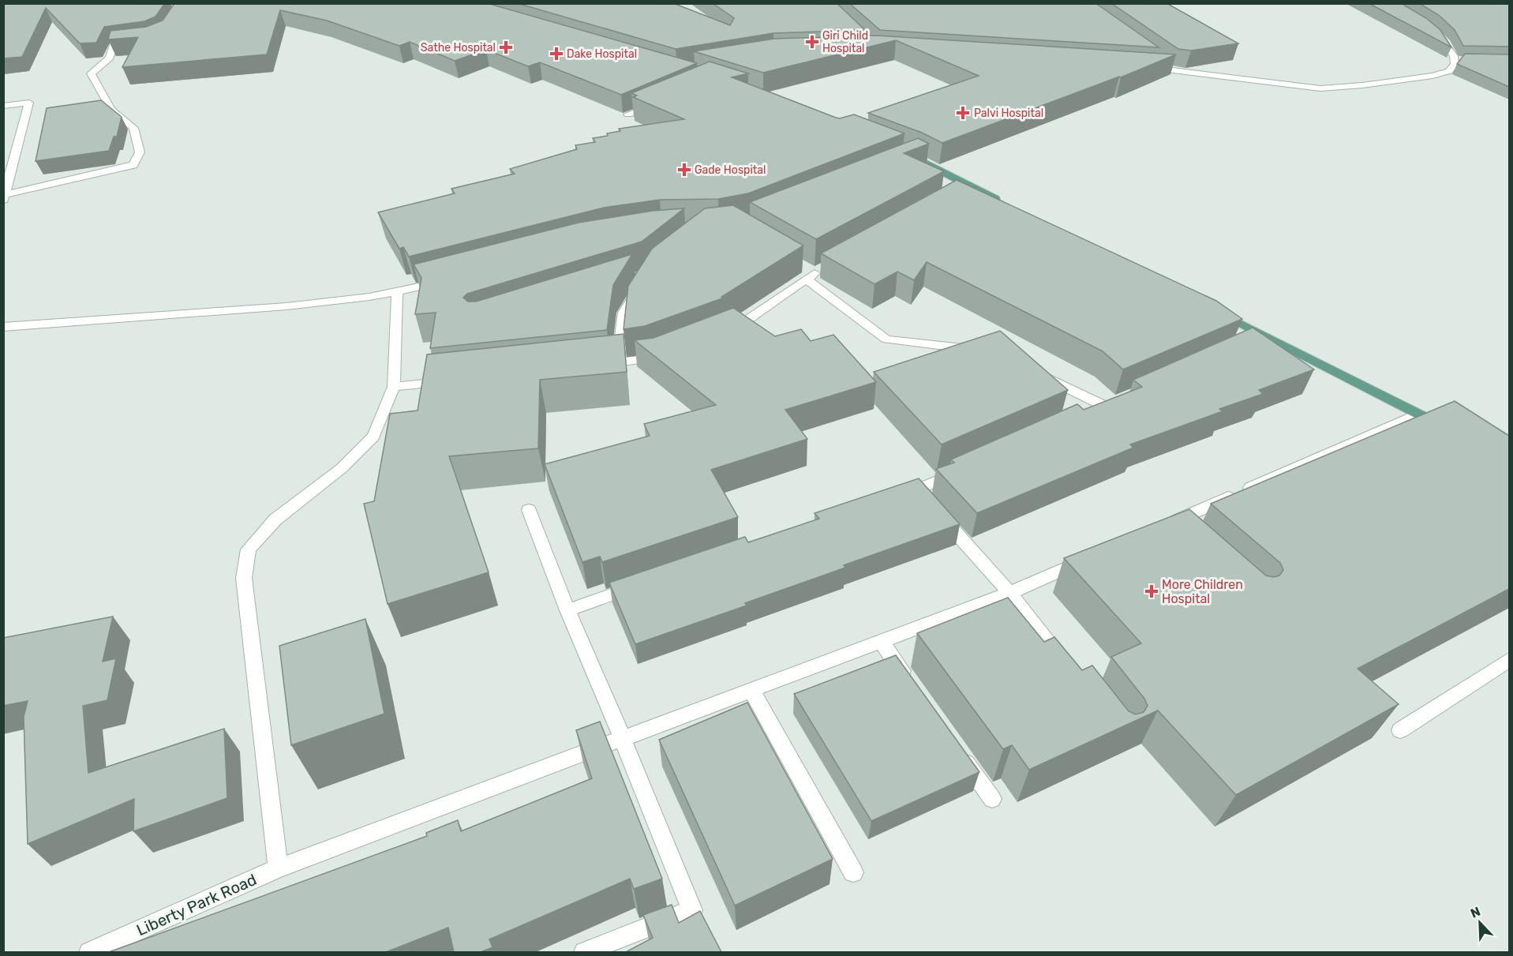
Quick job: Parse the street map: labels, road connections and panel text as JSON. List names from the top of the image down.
{
  "streets": {
    "street": ["Liberty Park Road"]
  },
  "places": {
    "health": [
      "Giri Child Hospital",
      "Sathe Hospital",
      "Dake Hospital",
      "Palvi Hospital",
      "Gade Hospital",
      "More Children Hospital"
    ]
  },
  "north": "top left"
}
